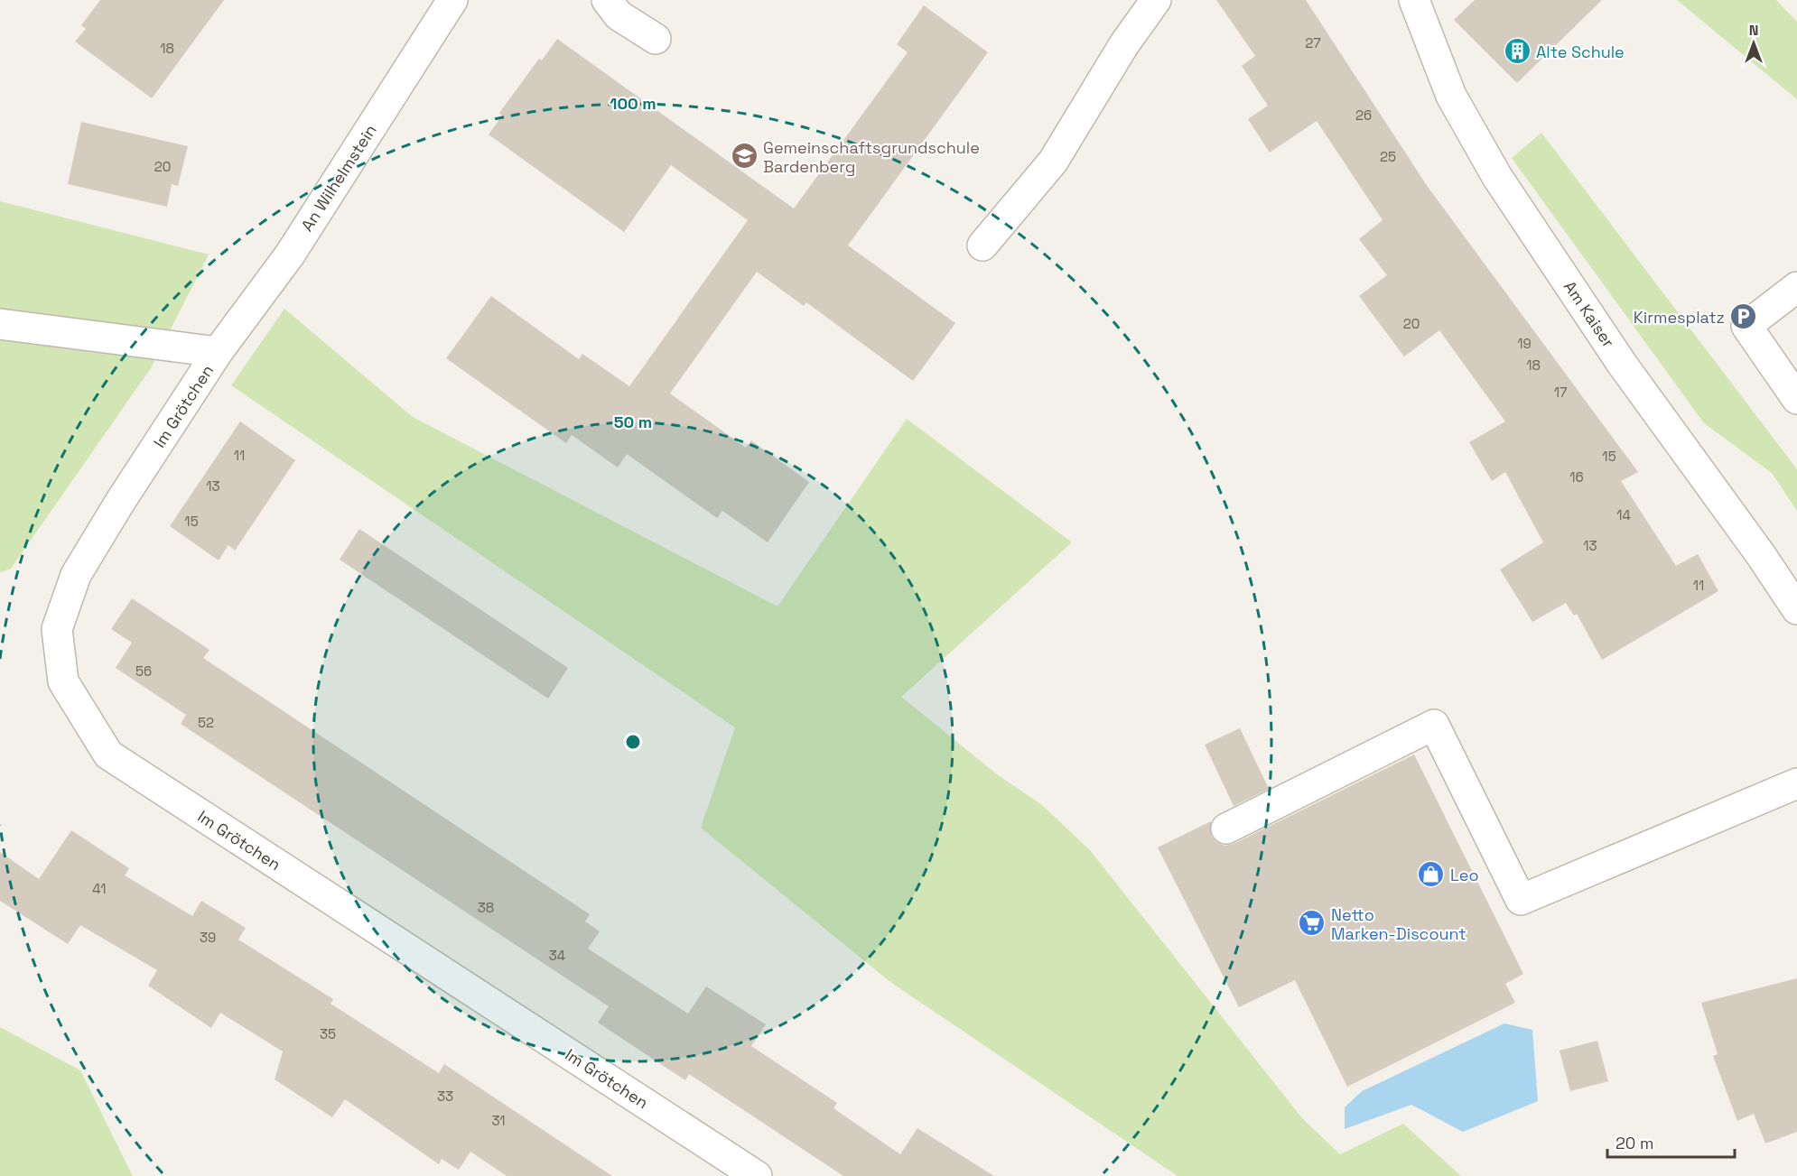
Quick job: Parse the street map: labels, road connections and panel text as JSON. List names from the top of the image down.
{
  "streets": {
    "street": ["An Wilhelmstein", "Am Kaiser", "Im Grötchen"]
  },
  "crossings": [
    ["An Wilhelmstein", "Im Grötchen"]
  ],
  "places": {
    "building": ["Alte Schule"],
    "school or university": ["Gemeinschaftsgrundschule Bardenberg"],
    "parking": ["Kirmesplatz"],
    "shop": ["Leo"],
    "supermarket": ["Netto Marken-Discount"]
  },
  "house_numbers": [
    "27",
    "18",
    "26",
    "25",
    "20",
    "20",
    "19",
    "18",
    "17",
    "11",
    "15",
    "16",
    "13",
    "14",
    "15",
    "13",
    "11",
    "56",
    "52",
    "41",
    "38",
    "39",
    "34",
    "35",
    "33",
    "31"
  ],
  "scale_bar": "20 m",
  "north": "top",
  "rings": ["100 m", "50 m"]
}
